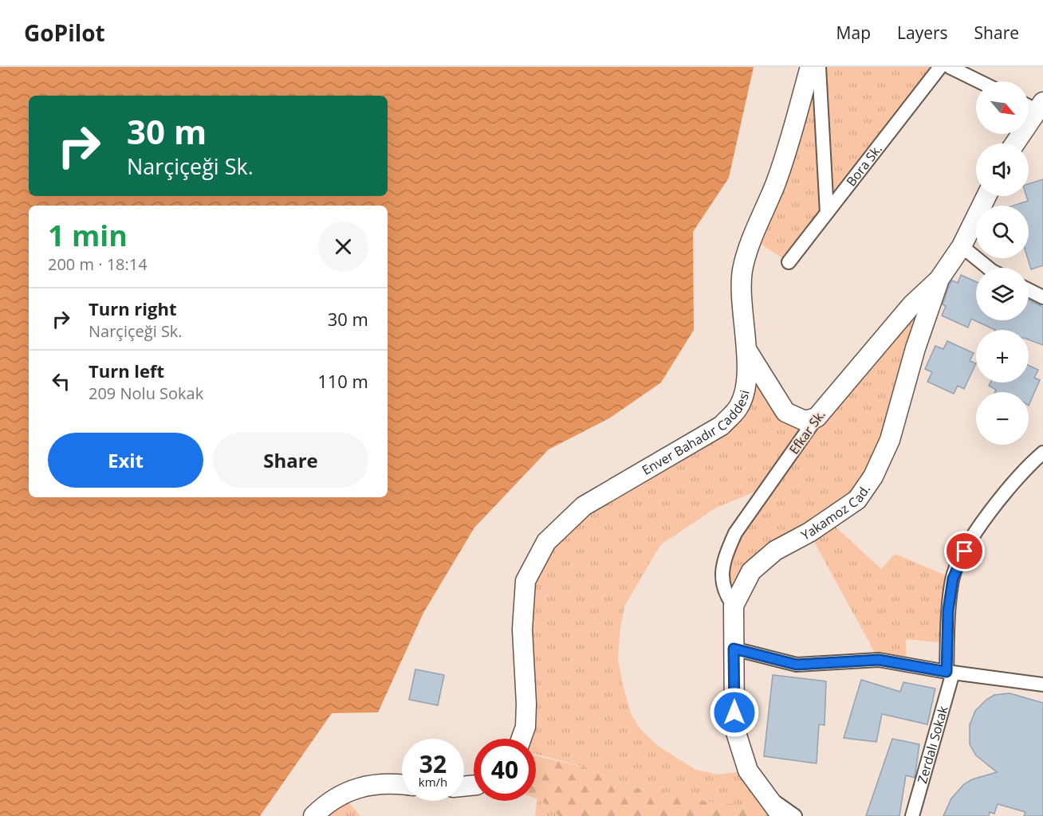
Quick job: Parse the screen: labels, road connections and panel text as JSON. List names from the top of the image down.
{
  "streets": {
    "street": [
      "Bora Sk.",
      "Enver Bahadır Caddesi",
      "Efkar Sk.",
      "Yakamoz Cad.",
      "Zerdalı Sokak"
    ]
  },
  "crossings": [
    ["Efkar Sk.", "Yakamoz Cad."]
  ],
  "north": "bottom right",
  "page": {
    "header": "GoPilot",
    "nav": ["Map", "Layers", "Share"],
    "map_buttons": ["+", "−"],
    "turn": ["30 m", "Narçiçeği Sk."],
    "heading": ["1 min", "200 m · 18:14"],
    "list": [
      {
        "name": "Turn right",
        "note": "Narçiçeği Sk.",
        "value": "30 m"
      },
      {
        "name": "Turn left",
        "note": "209 Nolu Sokak",
        "value": "110 m"
      }
    ],
    "buttons": ["Exit", "Share"],
    "speed": "32 km/h",
    "limit": "40"
  }
}
